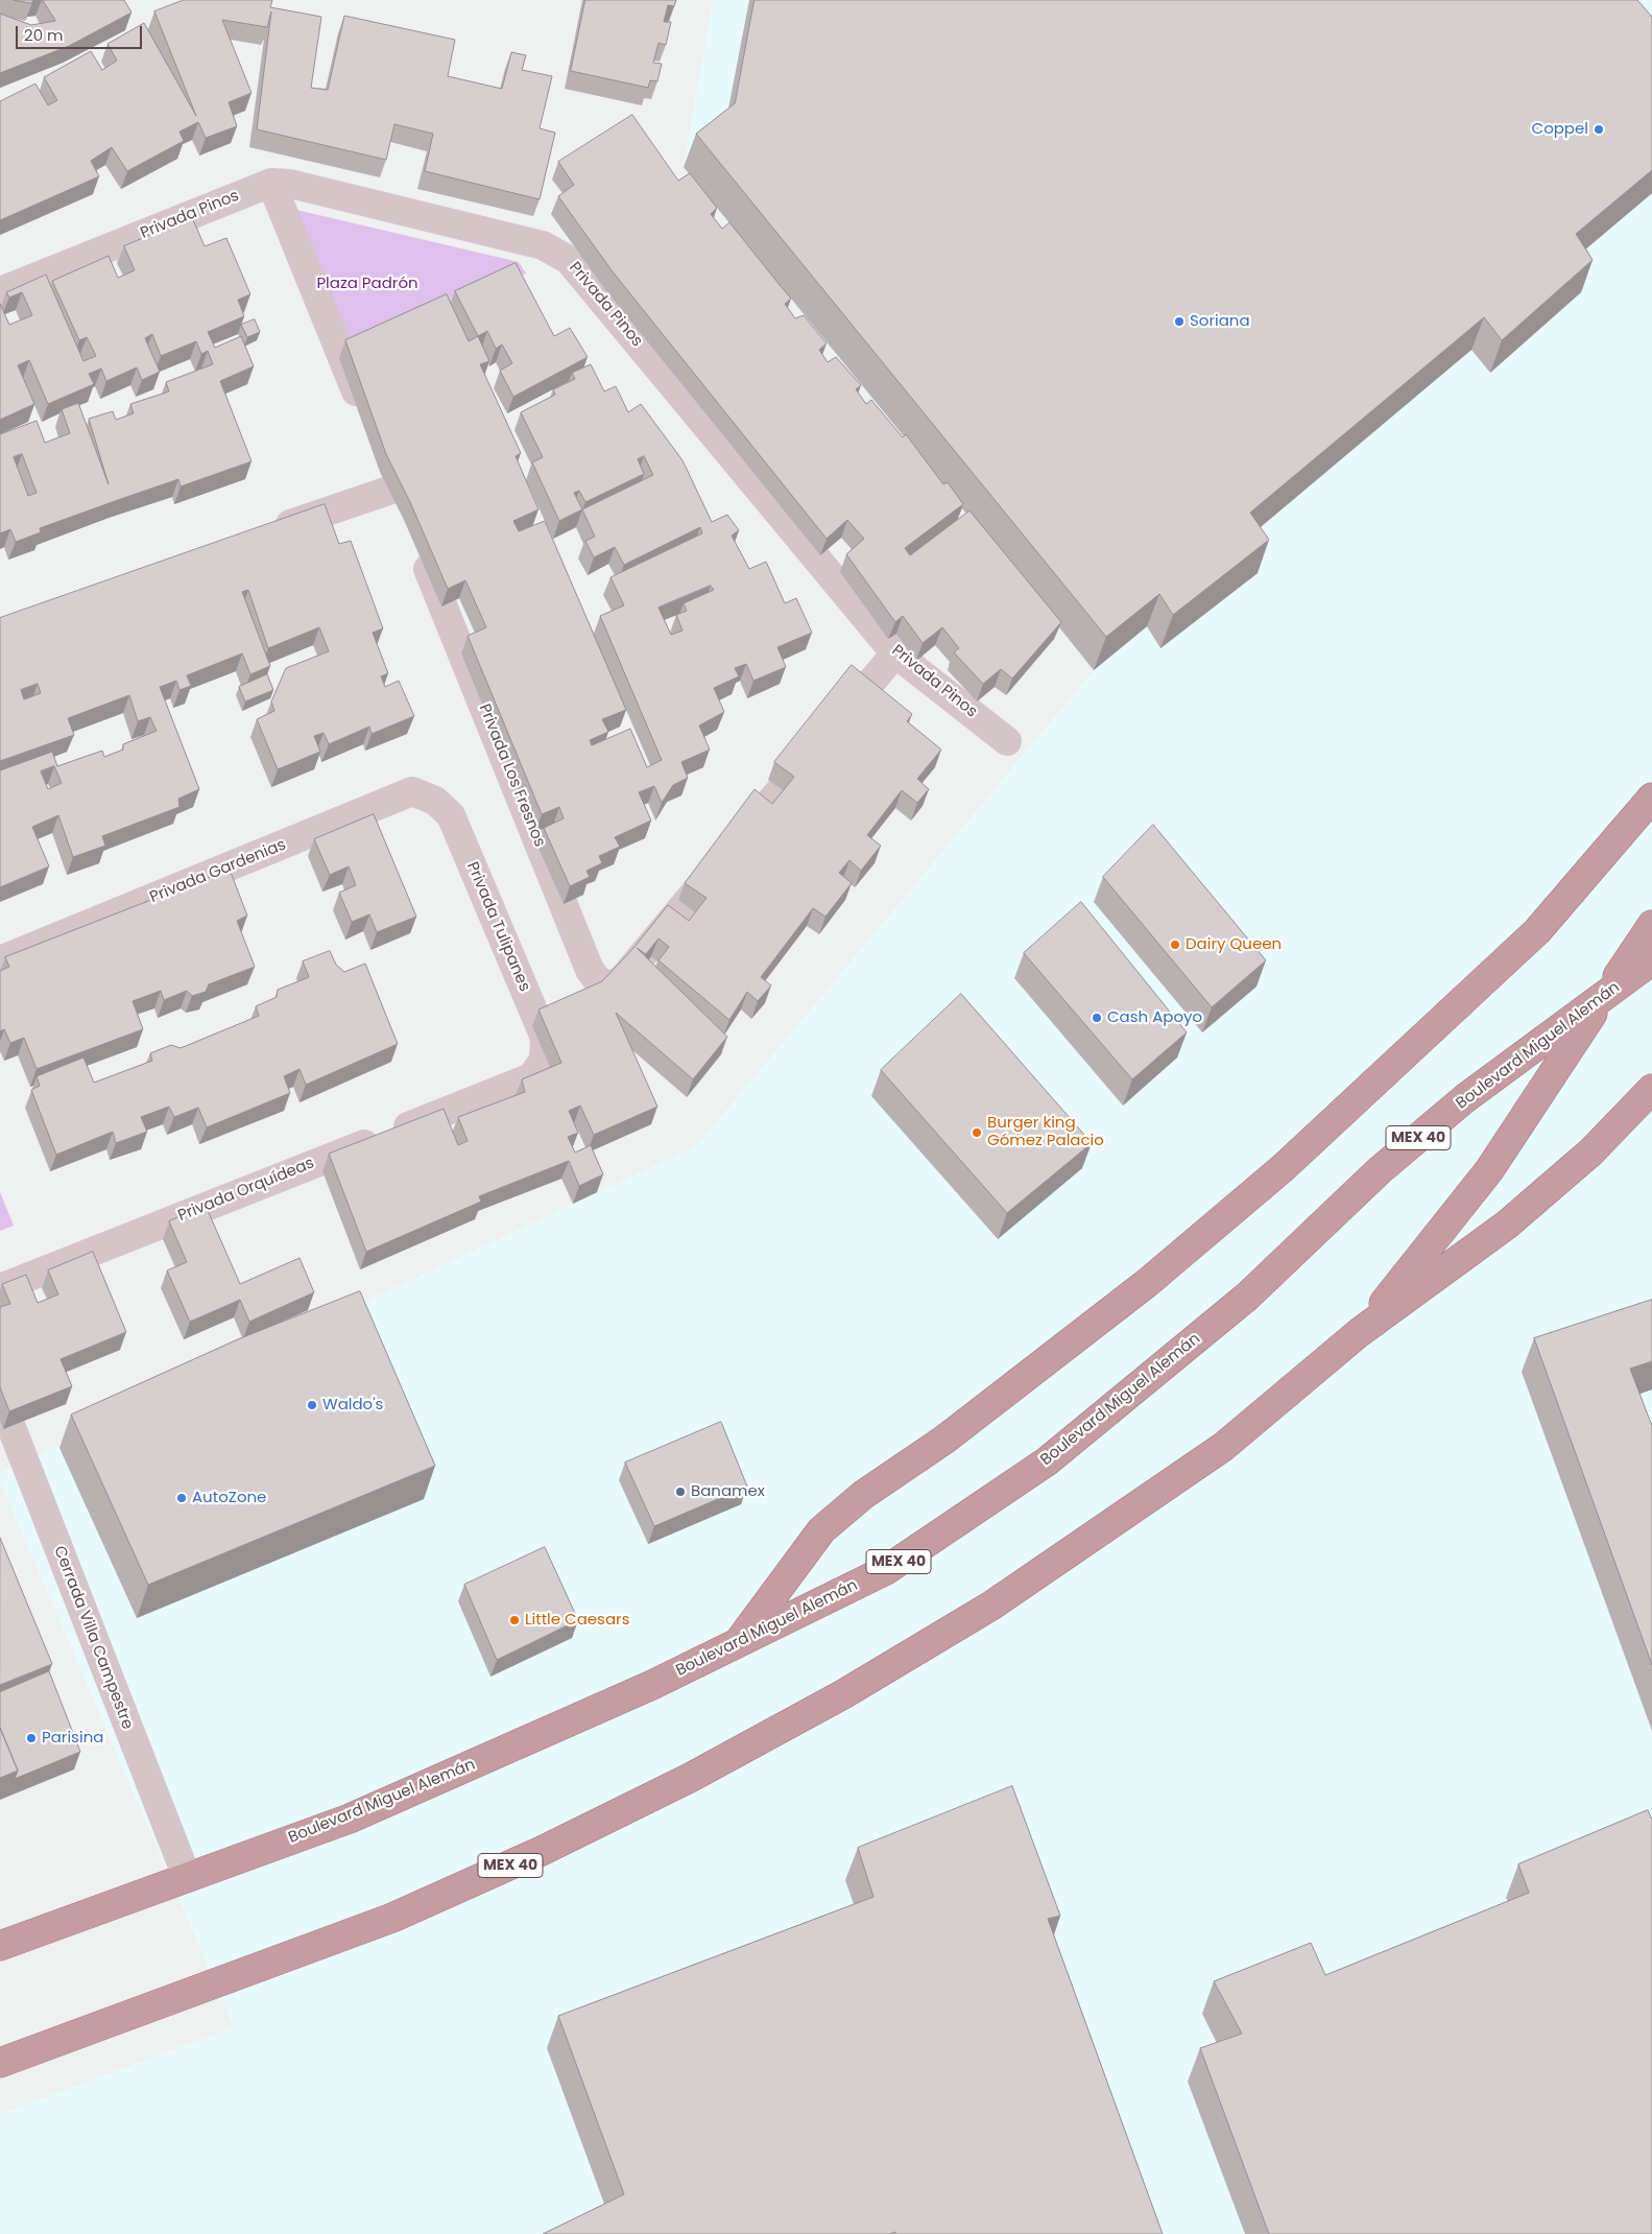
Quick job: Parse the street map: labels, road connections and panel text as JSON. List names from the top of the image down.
{
  "streets": {
    "highway": ["Boulevard Miguel Alemán", "MEX 40"],
    "street": [
      "Privada Pinos",
      "Privada Los Fresnos",
      "Privada Gardenias",
      "Privada Tulipanes",
      "Privada Orquídeas",
      "Cerrada Villa Campestre"
    ]
  },
  "crossings": [
    ["Privada Pinos", "Privada Los Fresnos"],
    ["Privada Gardenias", "Privada Tulipanes"],
    ["Privada Tulipanes", "Privada Orquídeas"],
    ["Boulevard Miguel Alemán", "Cerrada Villa Campestre"]
  ],
  "parks": ["Plaza Padrón"],
  "places": [
    "Coppel",
    "Soriana",
    "Dairy Queen",
    "Cash Apoyo",
    "Burger king Gómez Palacio",
    "Waldo's",
    "Banamex",
    "AutoZone",
    "Little Caesars",
    "Parisina"
  ],
  "scale_bar": "20 m"
}
